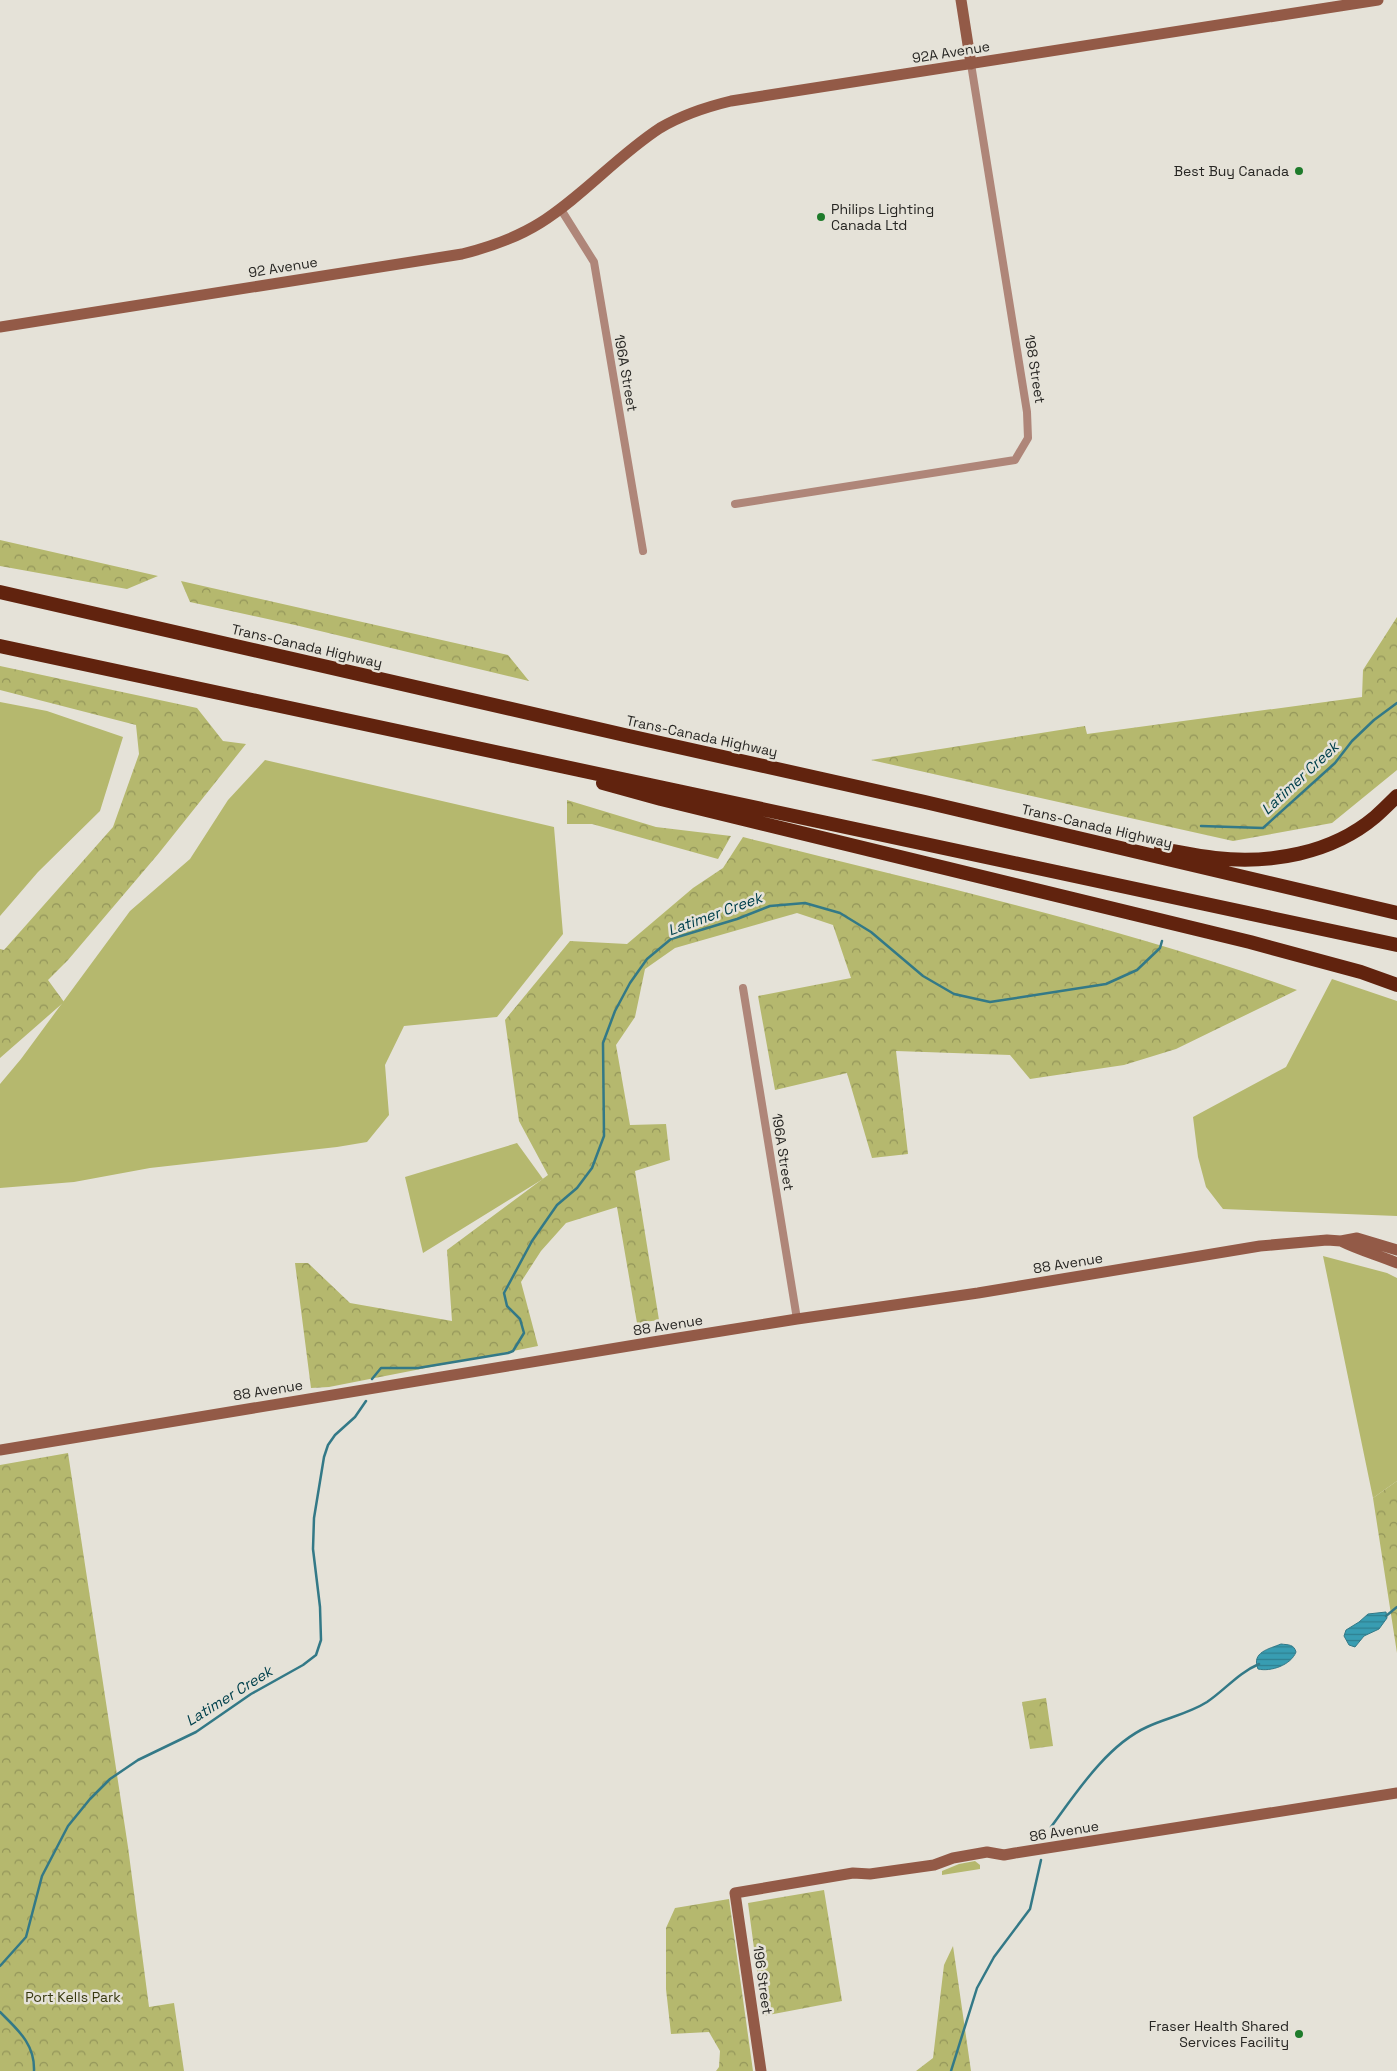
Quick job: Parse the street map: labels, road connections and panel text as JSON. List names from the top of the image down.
{
  "streets": {
    "highway": ["Trans-Canada Highway"],
    "street": [
      "92A Avenue",
      "92 Avenue",
      "198 Street",
      "196A Street",
      "88 Avenue",
      "86 Avenue",
      "196 Street"
    ]
  },
  "crossings": [
    ["92A Avenue", "92 Avenue"],
    ["92A Avenue", "198 Street"],
    ["92A Avenue", "196A Street"],
    ["92 Avenue", "196A Street"],
    ["196A Street", "88 Avenue"],
    ["86 Avenue", "196 Street"]
  ],
  "water": ["Latimer Creek"],
  "parks": ["Port Kells Park"],
  "places": ["Best Buy Canada", "Philips Lighting Canada Ltd", "Fraser Health Shared Services Facility"]
}
